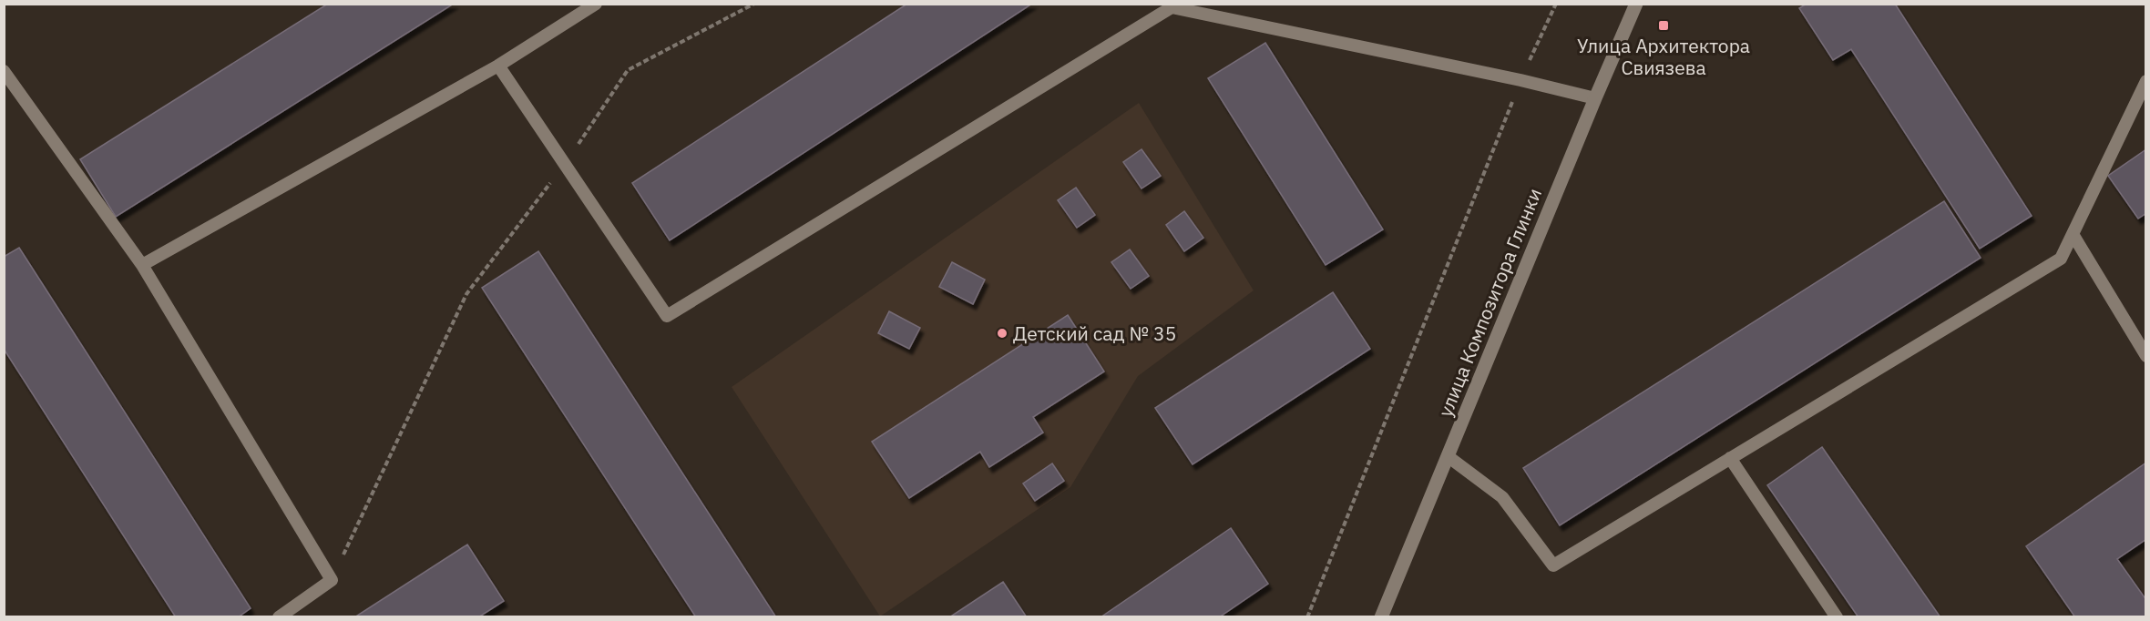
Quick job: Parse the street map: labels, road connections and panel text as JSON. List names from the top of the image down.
{
  "streets": {
    "street": ["улица Композитора Глинки"]
  },
  "places": {
    "transit": ["Улица Архитектора Свиязева"],
    "other": ["Детский сад № 35"]
  }
}
